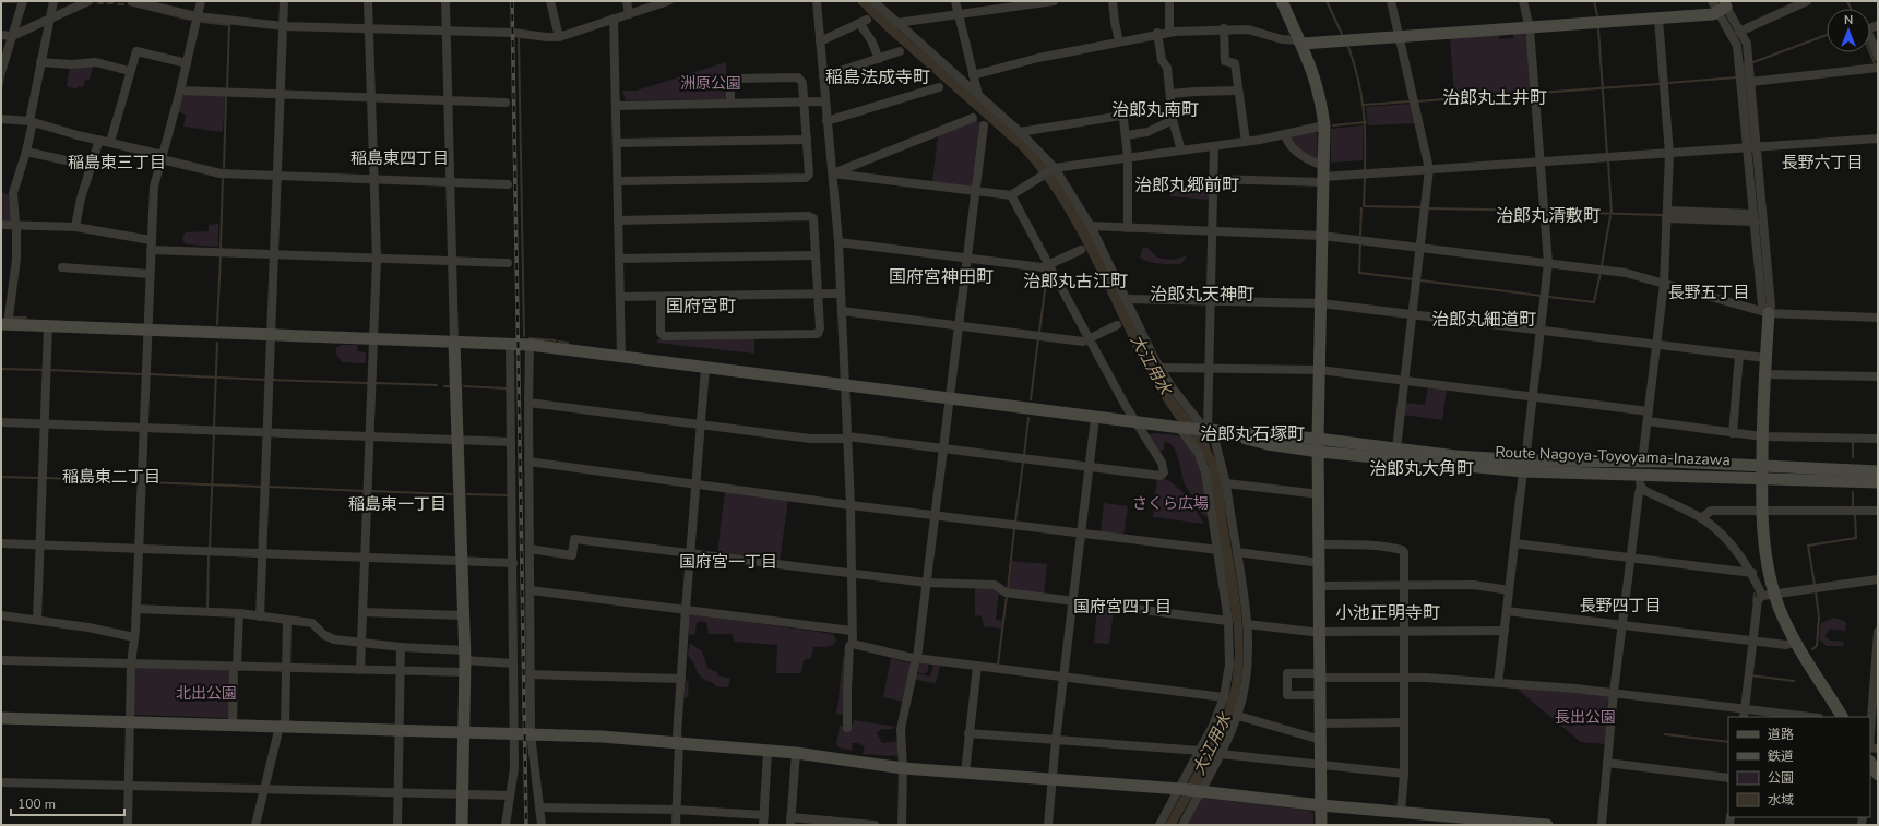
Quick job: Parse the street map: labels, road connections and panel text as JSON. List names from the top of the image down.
{
  "streets": {
    "street": ["Route Nagoya-Toyoyama-Inazawa"]
  },
  "districts": [
    "稲島法成寺町",
    "治郎丸土井町",
    "治郎丸南町",
    "稲島東四丁目",
    "稲島東三丁目",
    "長野六丁目",
    "治郎丸郷前町",
    "治郎丸清敷町",
    "国府宮神田町",
    "治郎丸古江町",
    "長野五丁目",
    "治郎丸天神町",
    "国府宮町",
    "治郎丸細道町",
    "治郎丸石塚町",
    "治郎丸大角町",
    "稲島東二丁目",
    "稲島東一丁目",
    "国府宮一丁目",
    "長野四丁目",
    "国府宮四丁目",
    "小池正明寺町"
  ],
  "water": ["大江用水"],
  "parks": [
    "洲原公園",
    "さくら広場",
    "北出公園",
    "長出公園"
  ],
  "legend": [
    "道路",
    "鉄道",
    "公園",
    "水域"
  ],
  "scale_bar": "100 m",
  "north": "top"
}
